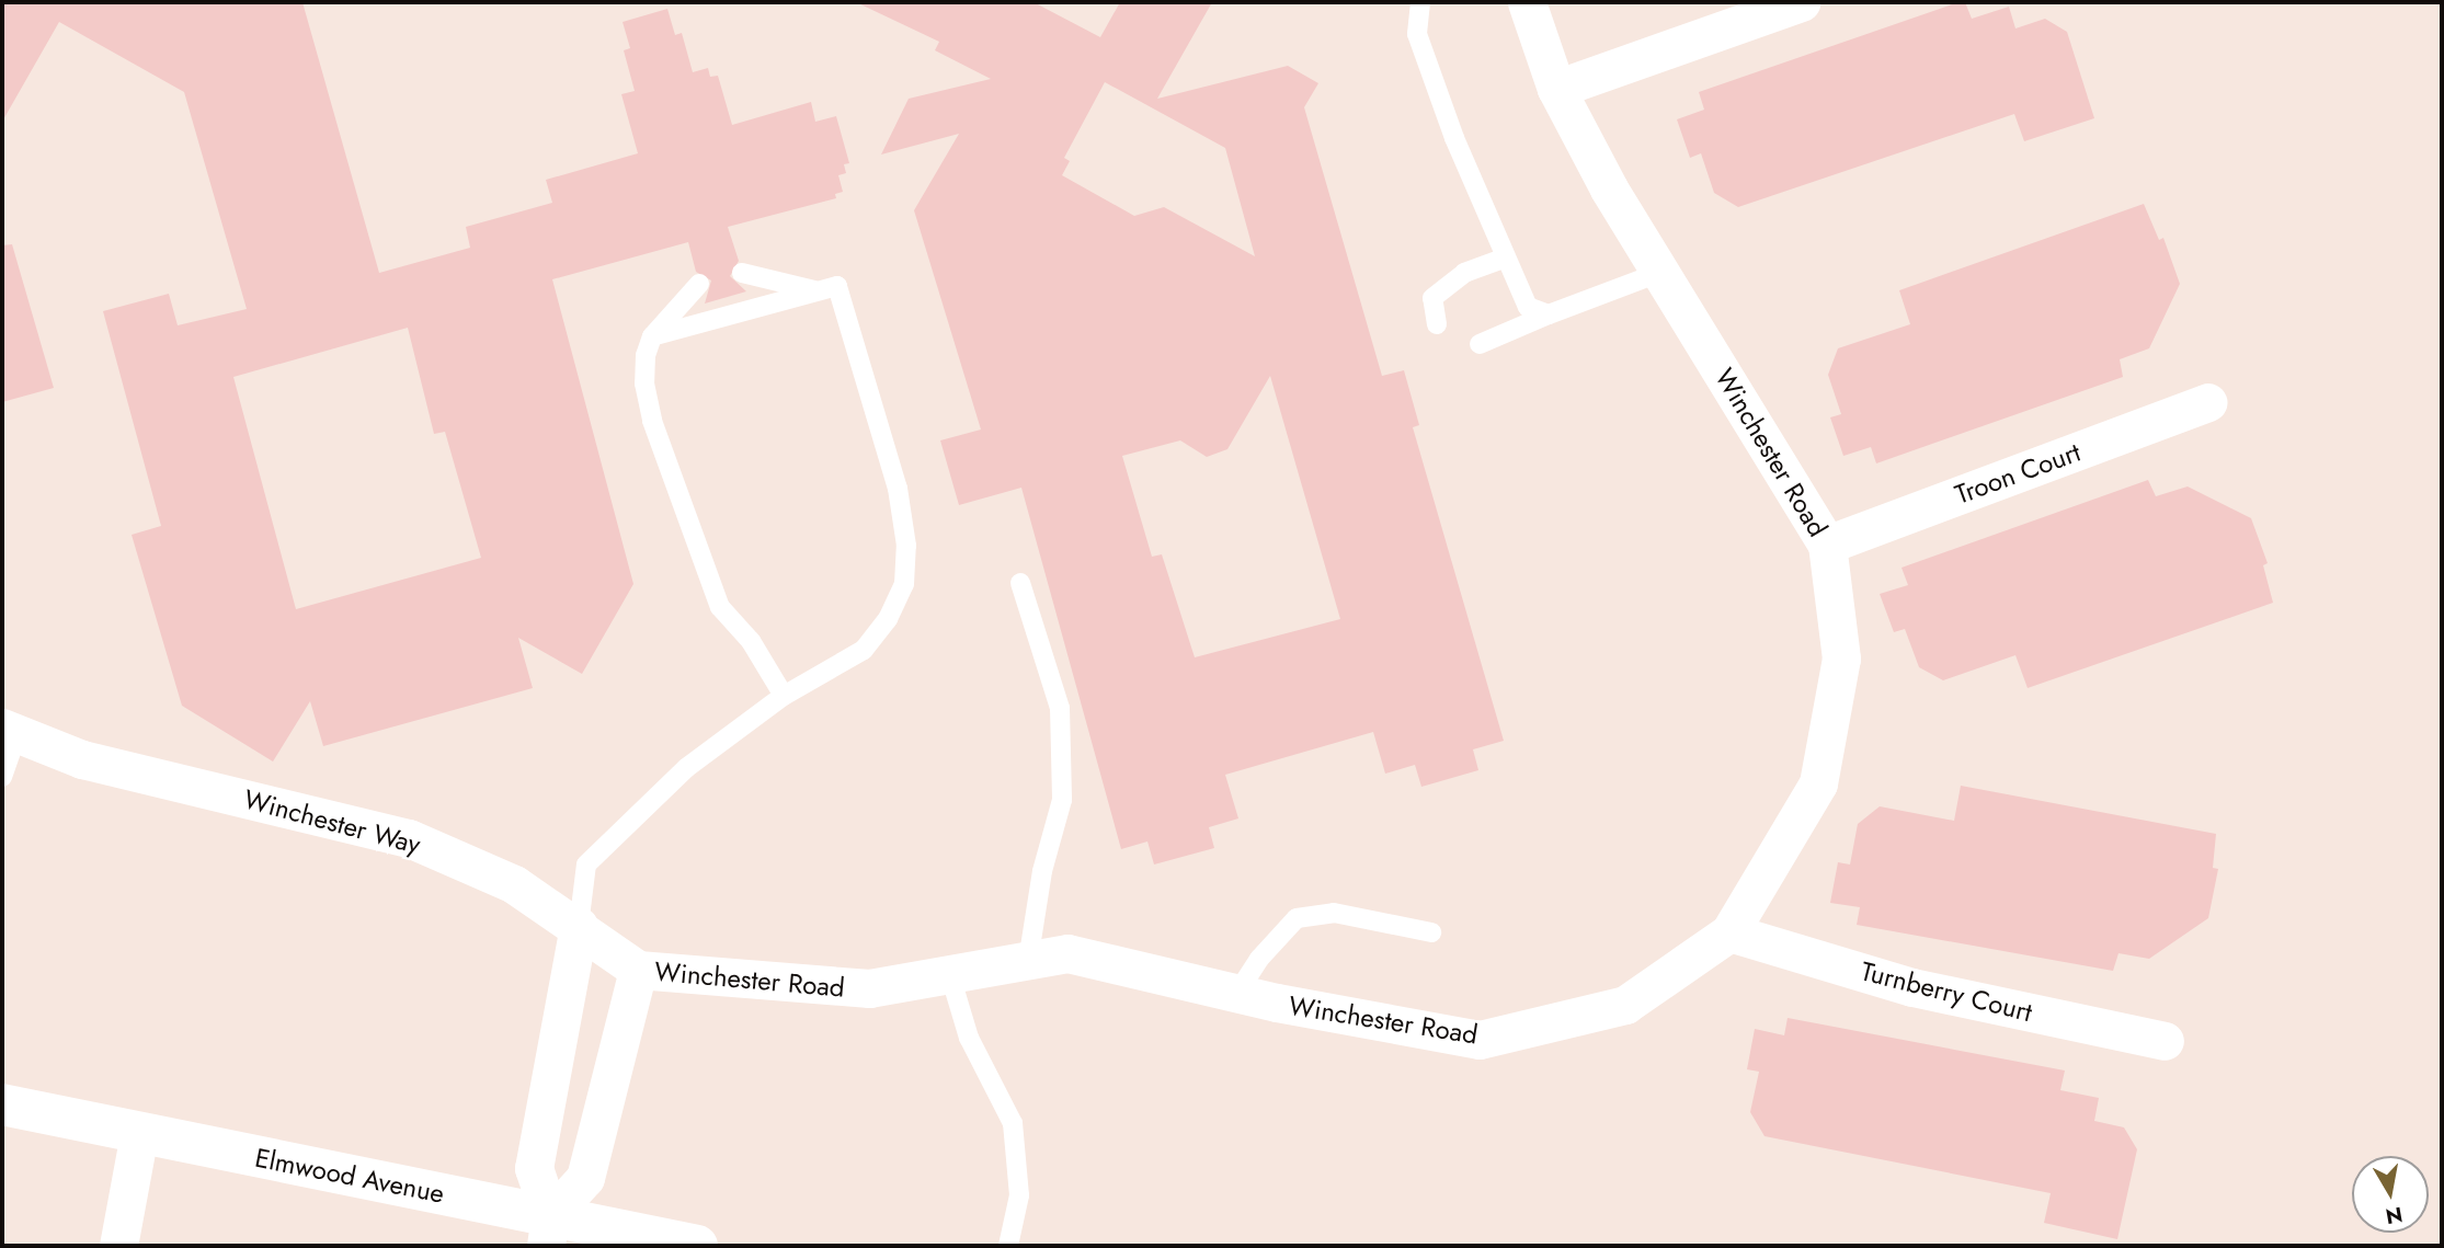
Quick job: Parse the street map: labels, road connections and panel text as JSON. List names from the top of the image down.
{
  "streets": {
    "street": [
      "Winchester Road",
      "Troon Court",
      "Winchester Way",
      "Turnberry Court",
      "Elmwood Avenue"
    ]
  },
  "crossings": [
    ["Winchester Road", "Troon Court"],
    ["Winchester Road", "Winchester Way"],
    ["Winchester Road", "Turnberry Court"],
    ["Winchester Road", "Elmwood Avenue"]
  ],
  "north": "bottom"
}
